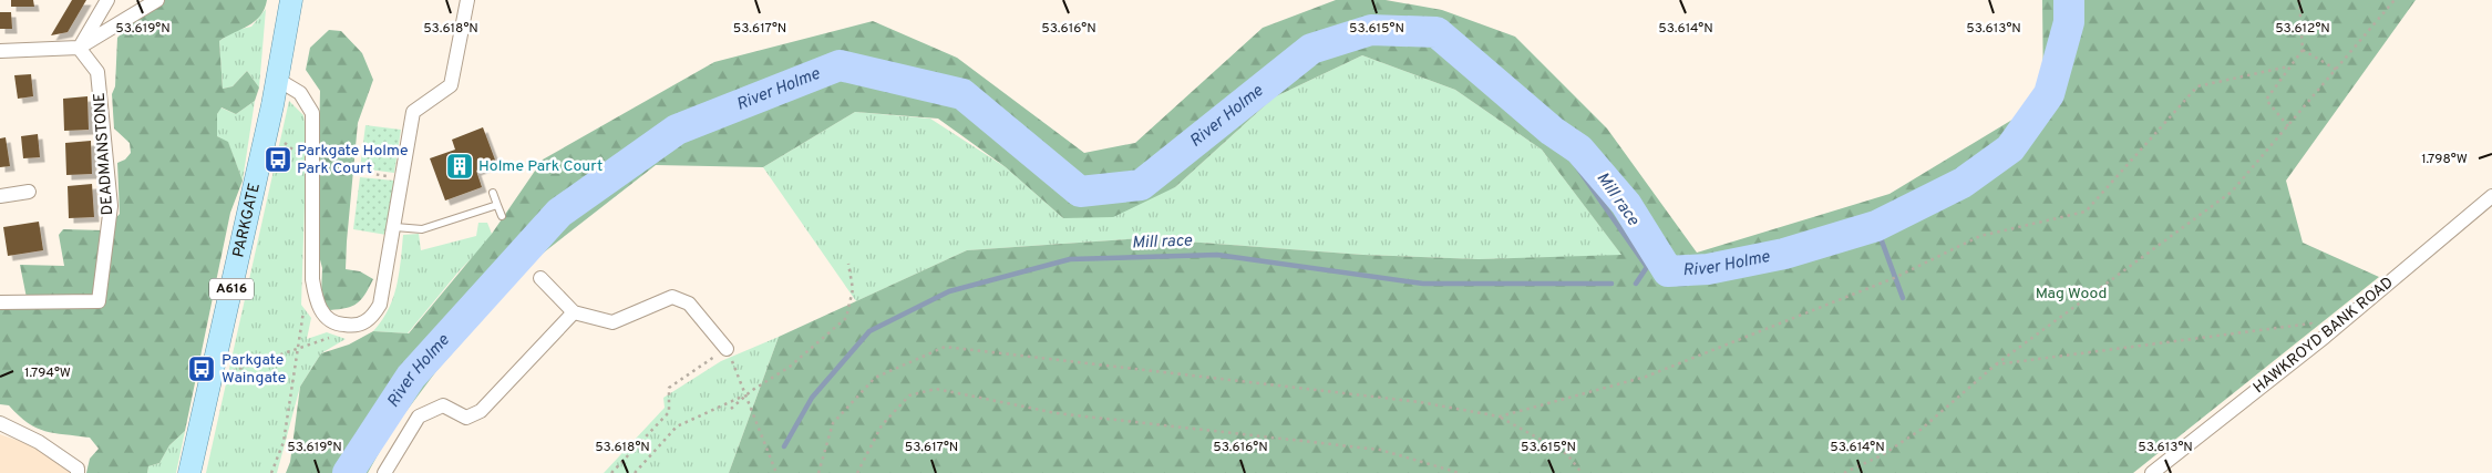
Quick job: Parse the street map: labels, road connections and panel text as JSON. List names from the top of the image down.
{
  "streets": {
    "main road": ["PARKGATE", "A616"],
    "street": ["DEADMANSTONE", "HAWKROYD BANK ROAD"]
  },
  "water": ["River Holme", "Mill race"],
  "parks": ["Mag Wood"],
  "places": {
    "bus stop": ["Parkgate Holme Park Court", "Parkgate Waingate"],
    "building": ["Holme Park Court"]
  },
  "coordinates": [
    "53.619°N",
    "53.618°N",
    "53.617°N",
    "53.616°N",
    "53.615°N",
    "53.614°N",
    "53.613°N",
    "53.612°N",
    "1.798°W",
    "1.794°W"
  ]
}
